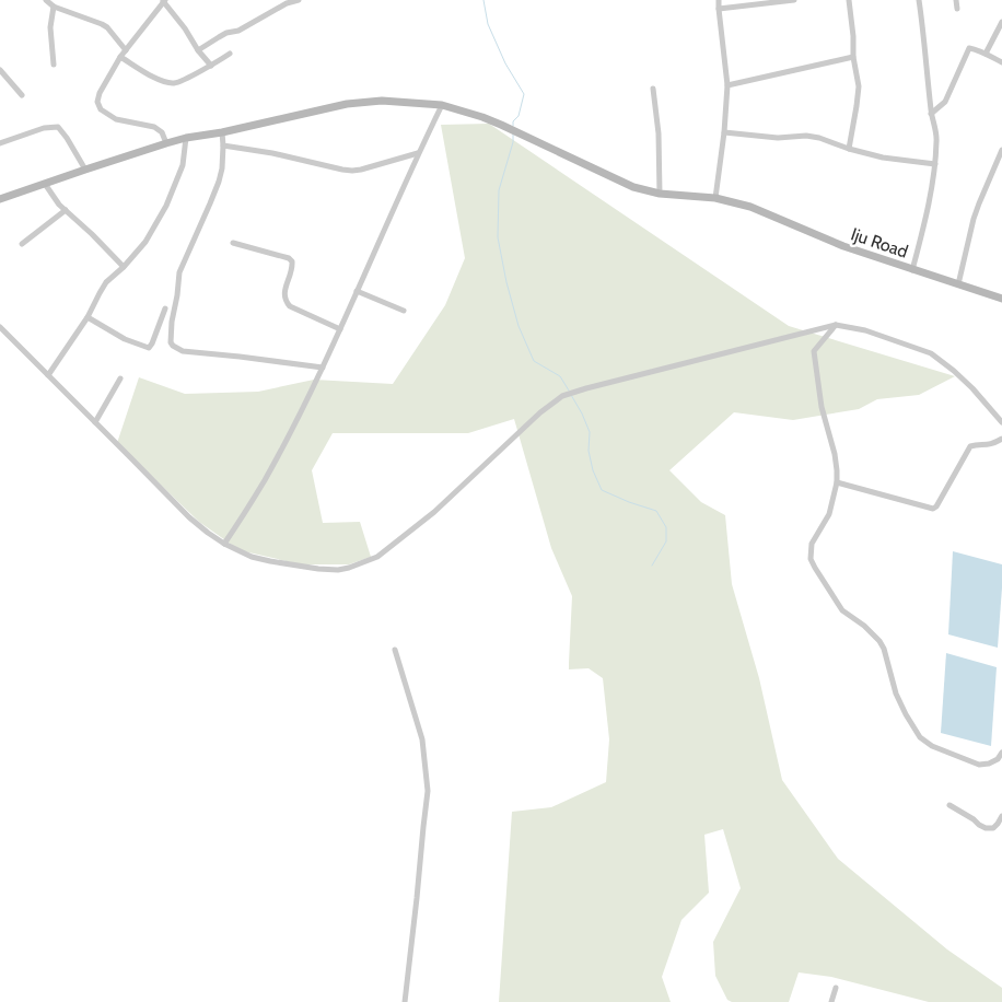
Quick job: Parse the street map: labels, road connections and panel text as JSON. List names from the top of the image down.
{
  "streets": {
    "main road": ["Iju Road"]
  }
}
